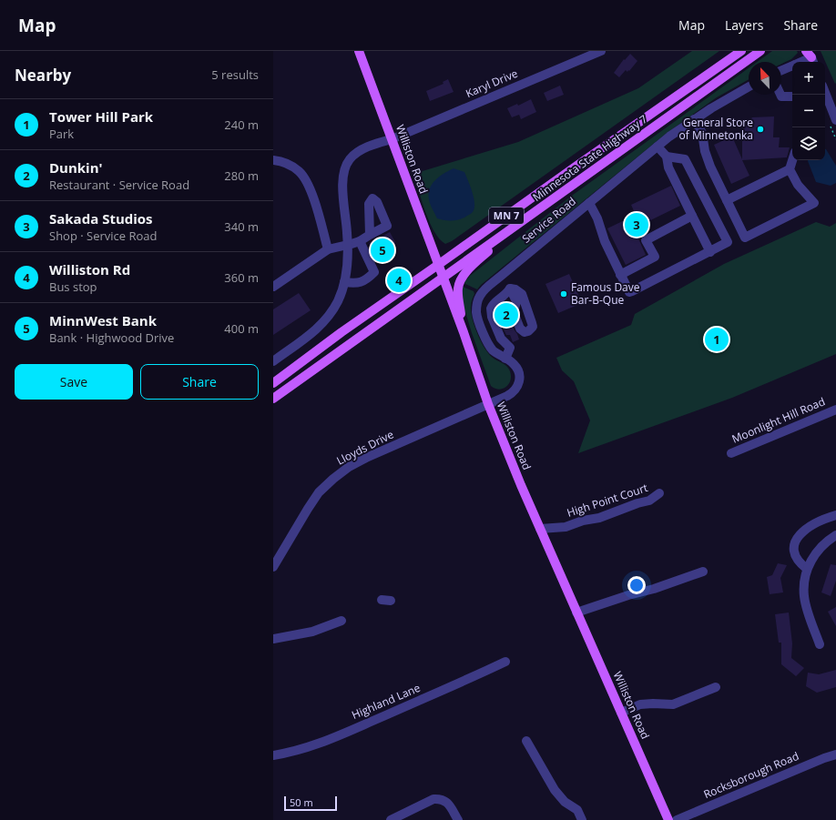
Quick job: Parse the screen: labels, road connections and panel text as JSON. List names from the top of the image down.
{
  "streets": {
    "main road": ["Minnesota State Highway 7", "Williston Road", "MN 7"],
    "street": [
      "Karyl Drive",
      "Service Road",
      "Moonlight Hill Road",
      "Lloyds Drive",
      "High Point Court",
      "Highland Lane",
      "Rocksborough Road"
    ]
  },
  "crossings": [
    ["Karyl Drive", "Williston Road"],
    ["Minnesota State Highway 7", "Williston Road"],
    ["Williston Road", "Service Road"],
    ["Williston Road", "Lloyds Drive"],
    ["Williston Road", "High Point Court"],
    ["Service Road", "Lloyds Drive"]
  ],
  "places": ["General Store of Minnetonka", "Famous Dave Bar-B-Que"],
  "scale_bar": "50 m",
  "north": "top left",
  "page": {
    "header": "Map",
    "nav": ["Map", "Layers", "Share"],
    "heading": ["Nearby", "5 results"],
    "map_buttons": ["+", "−"],
    "list": [
      {
        "mark": "1",
        "name": "Tower Hill Park",
        "note": "Park",
        "value": "240 m"
      },
      {
        "mark": "2",
        "name": "Dunkin'",
        "note": "Restaurant · Service Road",
        "value": "280 m"
      },
      {
        "mark": "3",
        "name": "Sakada Studios",
        "note": "Shop · Service Road",
        "value": "340 m"
      },
      {
        "mark": "4",
        "name": "Williston Rd",
        "note": "Bus stop",
        "value": "360 m"
      },
      {
        "mark": "5",
        "name": "MinnWest Bank",
        "note": "Bank · Highwood Drive",
        "value": "400 m"
      }
    ],
    "pins": [
      "3",
      "5",
      "4",
      "2",
      "1"
    ],
    "buttons": ["Save", "Share"],
    "scale": "50 m"
  }
}
